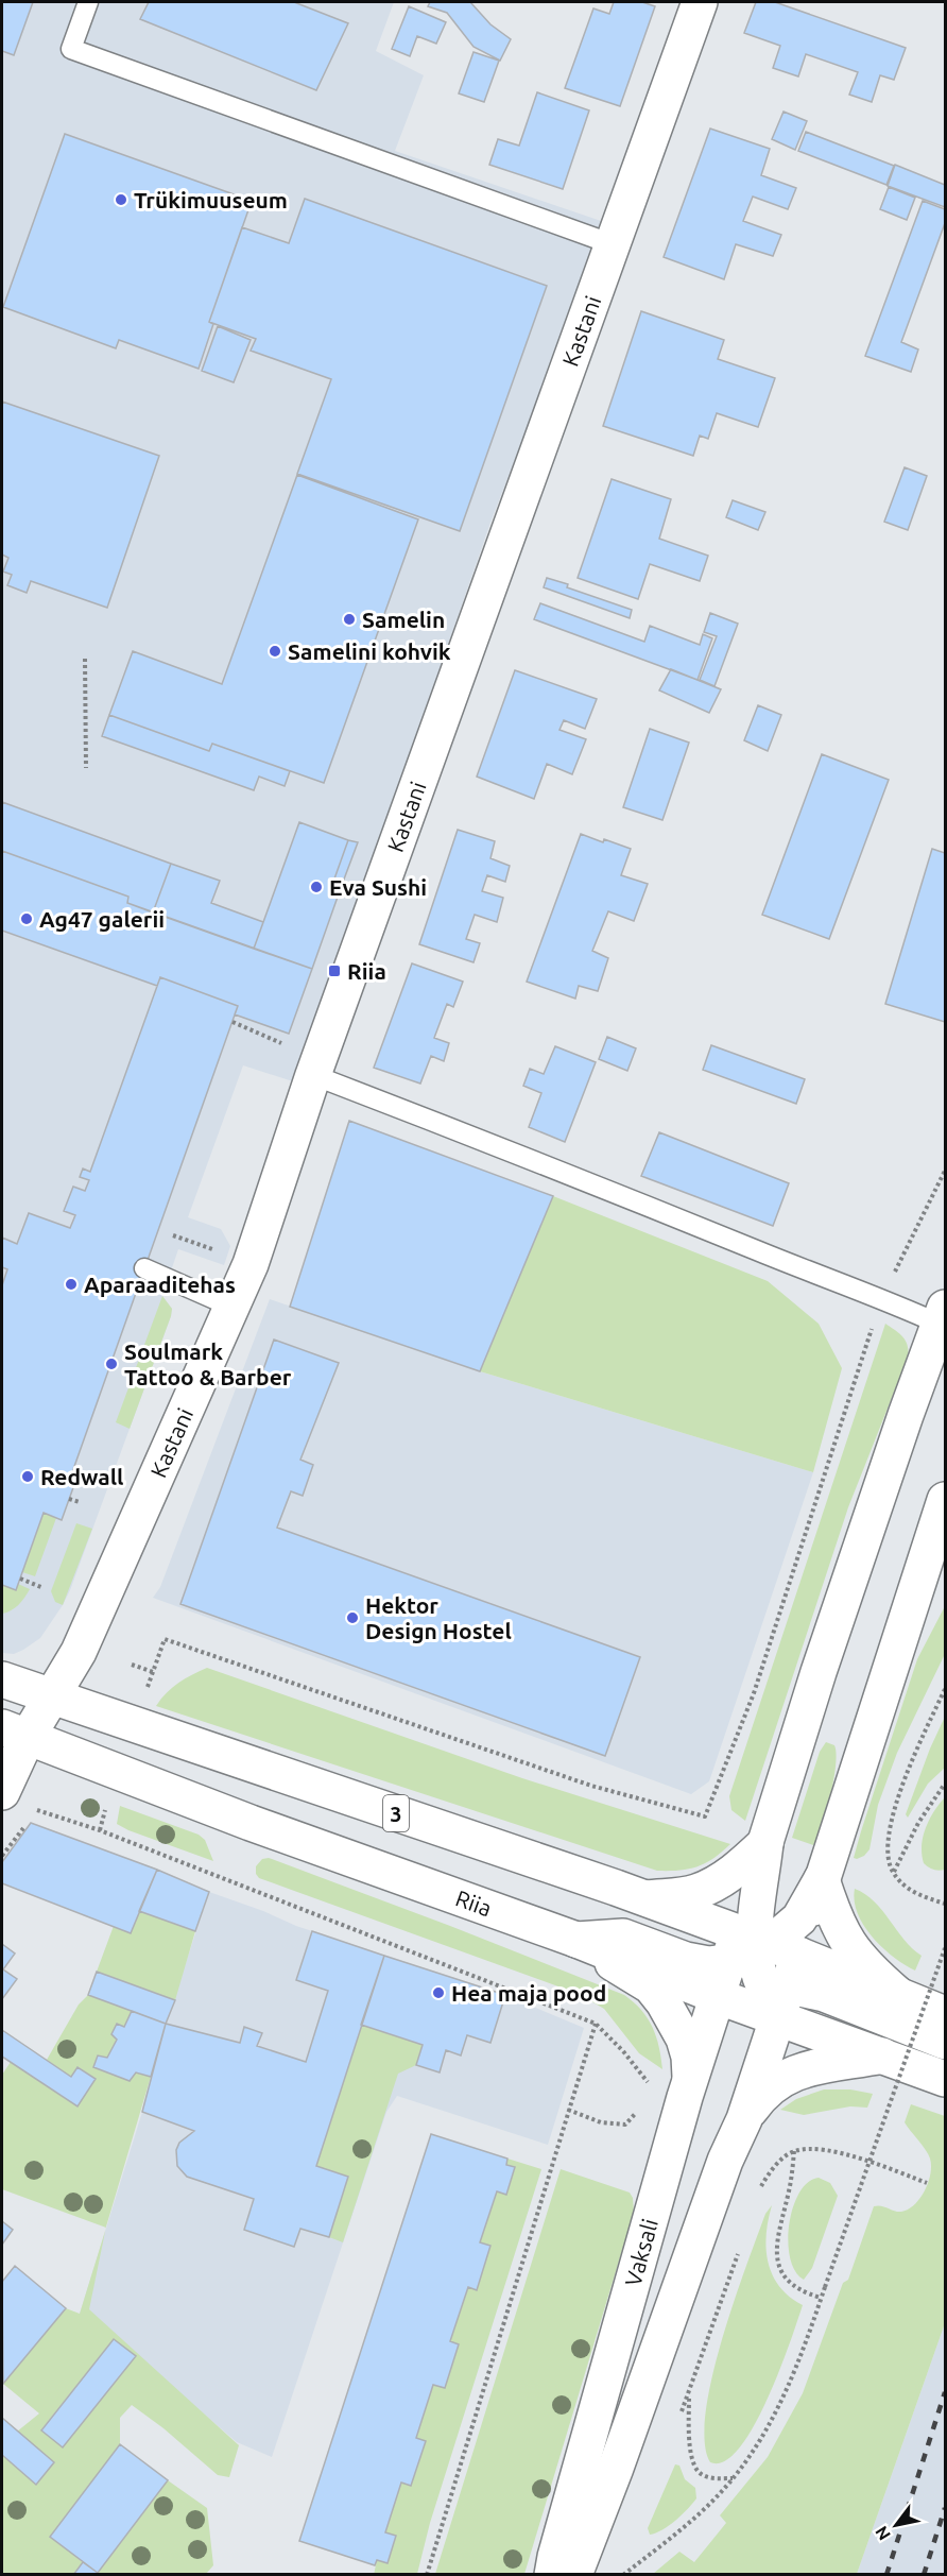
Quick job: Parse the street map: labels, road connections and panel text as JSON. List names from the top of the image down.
{
  "streets": {
    "main road": [
      "Kastani",
      "3",
      "Riia",
      "Vaksali"
    ]
  },
  "crossings": [
    ["Kastani", "3"],
    ["Kastani", "Riia"],
    ["3", "Vaksali"],
    ["Riia", "Vaksali"]
  ],
  "places": {
    "other": [
      "Trükimuuseum",
      "Samelin",
      "Samelini kohvik",
      "Eva Sushi",
      "Ag47 galerii",
      "Aparaaditehas",
      "Soulmark Tattoo & Barber",
      "Redwall",
      "Hektor Design Hostel",
      "Hea maja pood"
    ],
    "transit": ["Riia"]
  },
  "north": "bottom left"
}
